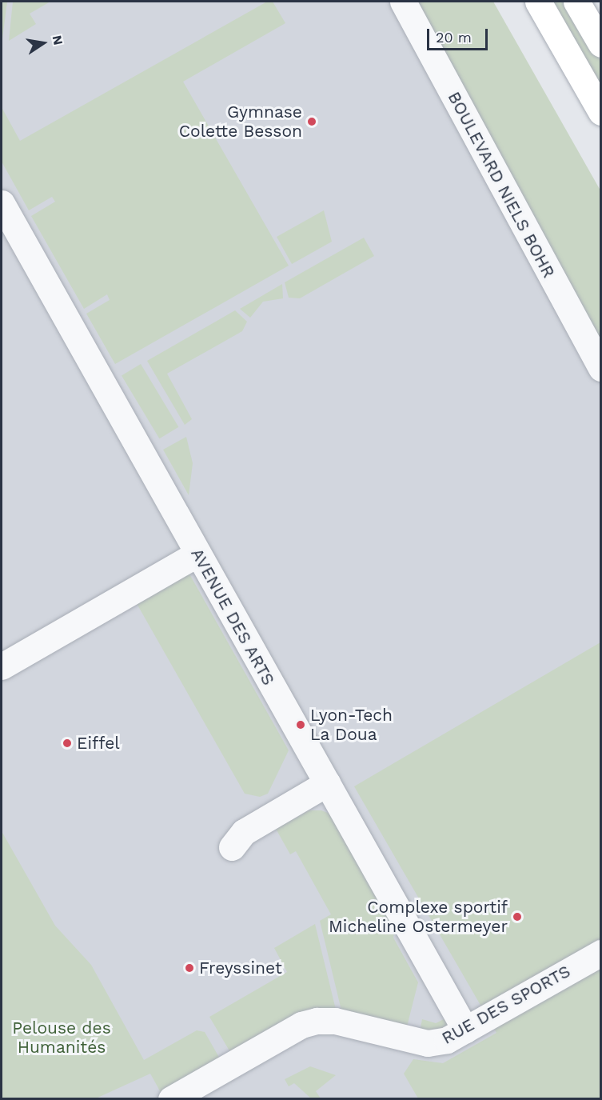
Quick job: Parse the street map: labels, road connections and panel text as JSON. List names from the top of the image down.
{
  "streets": {
    "street": ["BOULEVARD NIELS BOHR", "AVENUE DES ARTS", "RUE DES SPORTS"]
  },
  "crossings": [
    ["AVENUE DES ARTS", "RUE DES SPORTS"]
  ],
  "parks": ["Pelouse des Humanités"],
  "places": [
    "Gymnase Colette Besson",
    "Lyon-Tech La Doua",
    "Eiffel",
    "Complexe sportif Micheline Ostermeyer",
    "Freyssinet"
  ],
  "scale_bar": "20 m",
  "north": "right"
}
